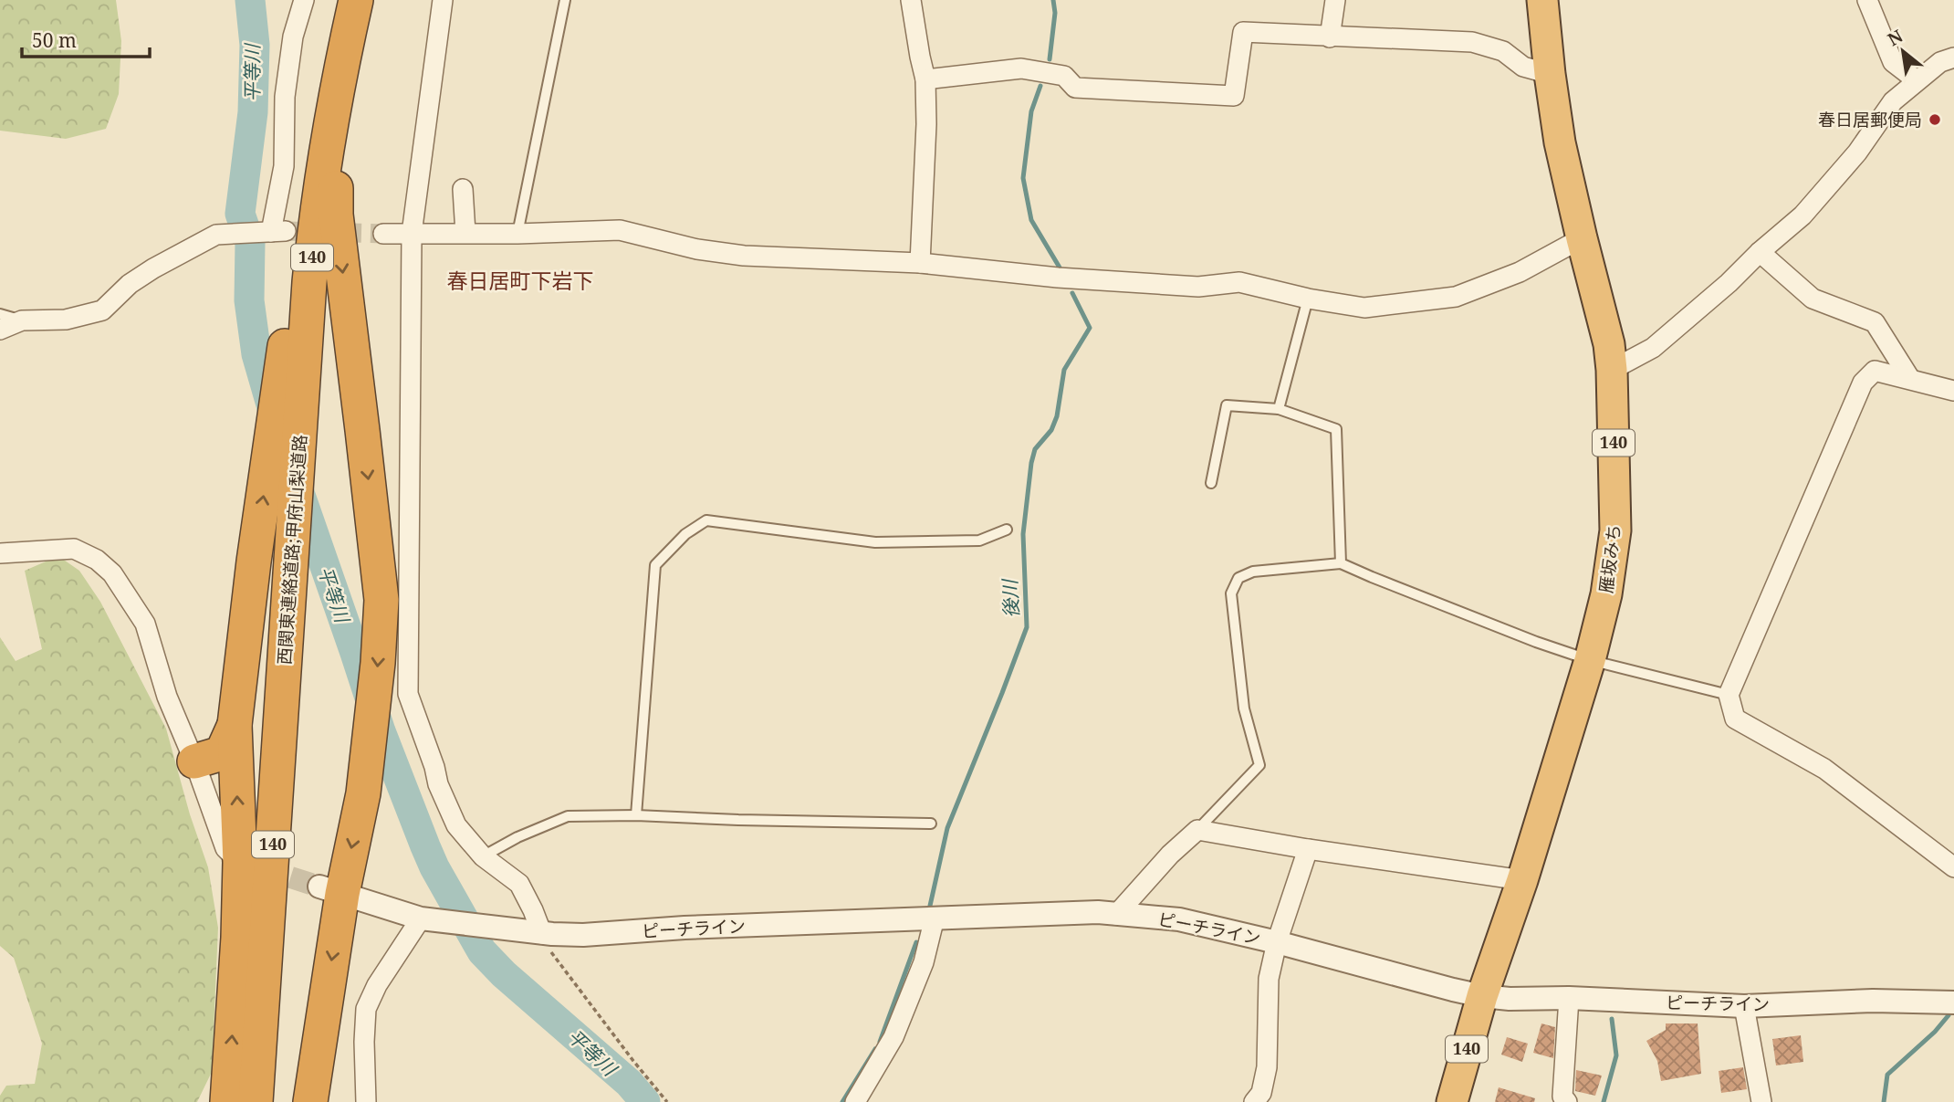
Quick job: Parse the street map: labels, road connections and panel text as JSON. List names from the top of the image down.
{
  "streets": {
    "highway": ["140", "西関東連絡道路;甲府山梨道路", "雁坂みち"],
    "street": ["ピーチライン"]
  },
  "crossings": [
    ["雁坂みち", "ピーチライン"]
  ],
  "districts": ["春日居町下岩下"],
  "water": ["平等川", "後川"],
  "places": ["春日居郵便局"],
  "scale_bar": "50 m",
  "north": "top left"
}
